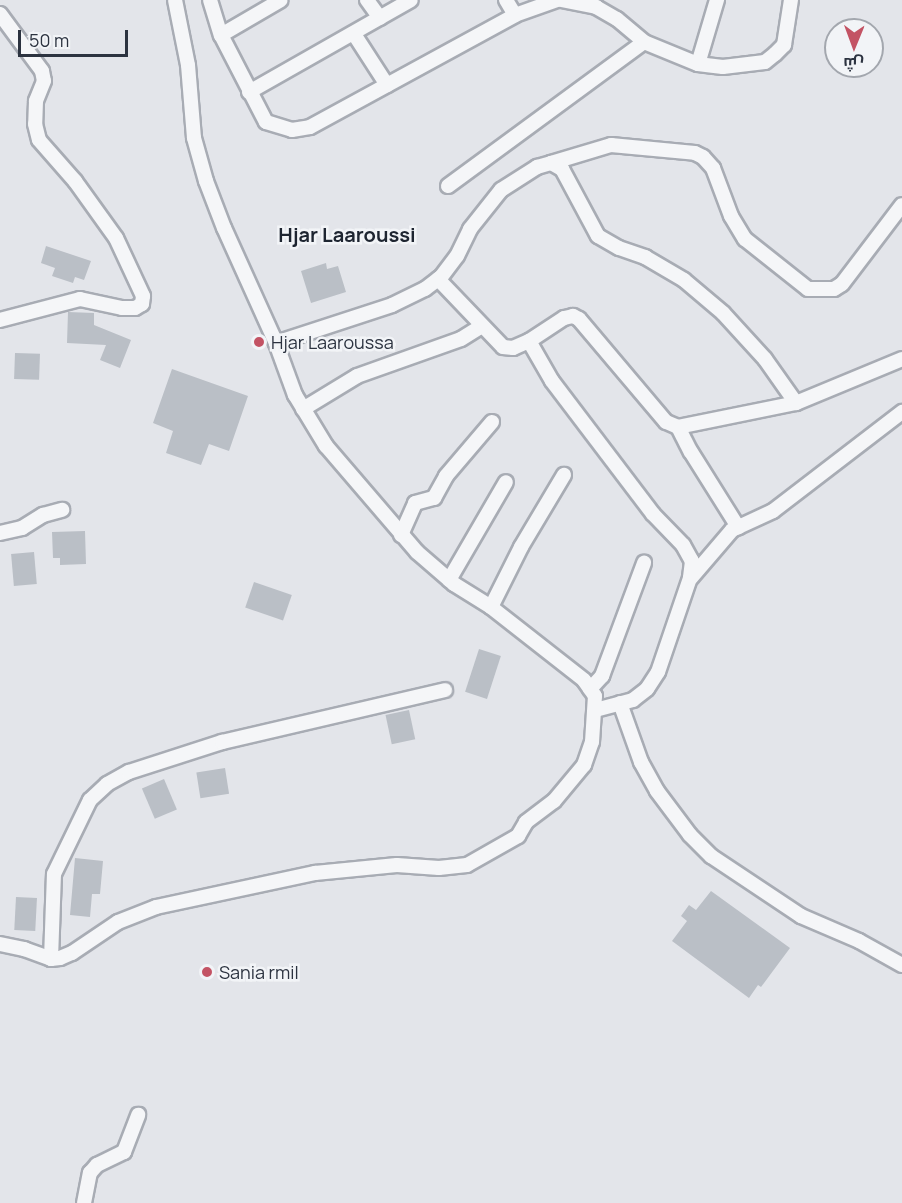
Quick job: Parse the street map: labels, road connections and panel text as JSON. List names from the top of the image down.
{
  "districts": ["Hjar Laaroussi"],
  "places": ["Hjar Laaroussa", "Sania rmil"],
  "scale_bar": "50 m",
  "north": "bottom"
}
